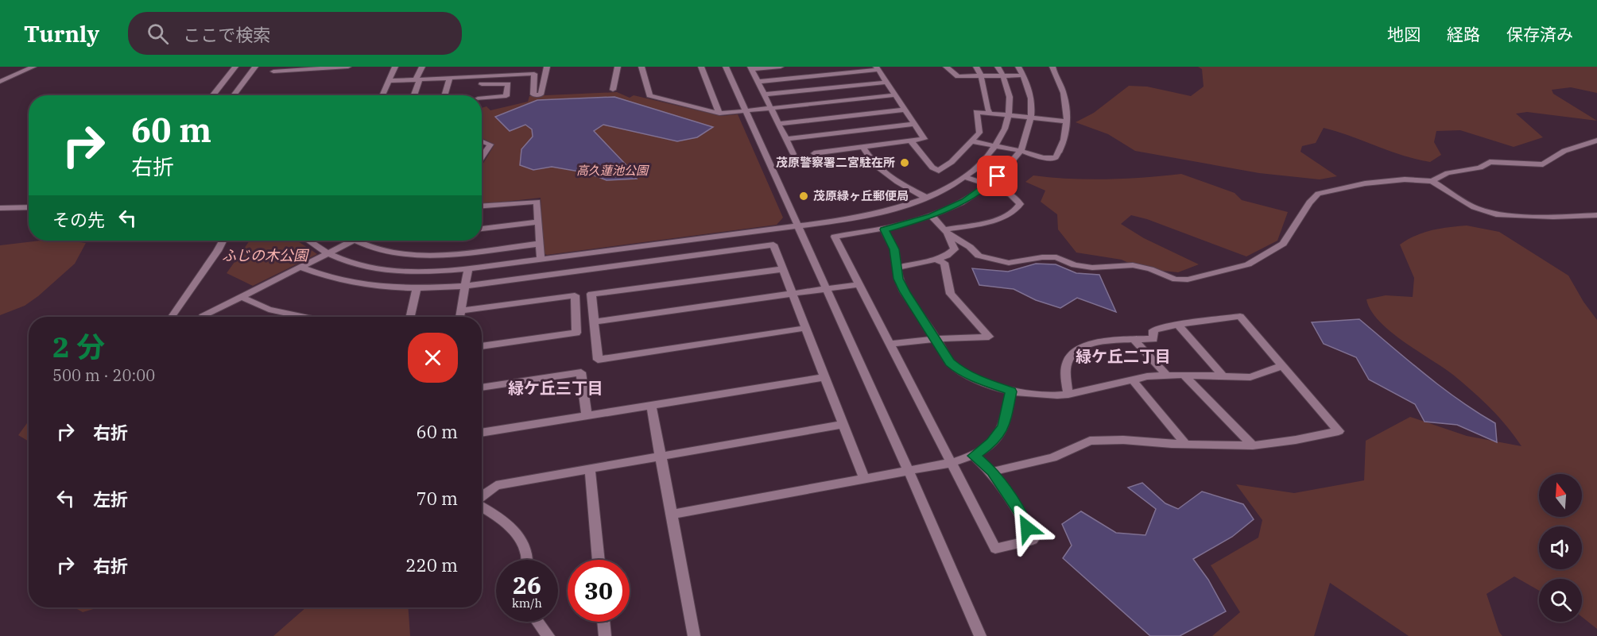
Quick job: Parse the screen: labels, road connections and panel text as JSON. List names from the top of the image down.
{
  "districts": ["緑ケ丘二丁目", "緑ケ丘三丁目"],
  "parks": ["高久蓮池公園", "ふじの木公園"],
  "places": ["茂原警察署二宮駐在所", "茂原緑ヶ丘郵便局"],
  "north": "top",
  "page": {
    "header": "Turnly",
    "search": "ここで検索",
    "nav": ["地図", "経路", "保存済み"],
    "turn": ["60 m", "右折"],
    "then": "その先",
    "heading": ["2 分", "500 m · 20:00"],
    "list": [
      {
        "name": "右折",
        "value": "60 m"
      },
      {
        "name": "左折",
        "value": "70 m"
      },
      {
        "name": "右折",
        "value": "220 m"
      }
    ],
    "speed": "26 km/h",
    "limit": "30"
  }
}
